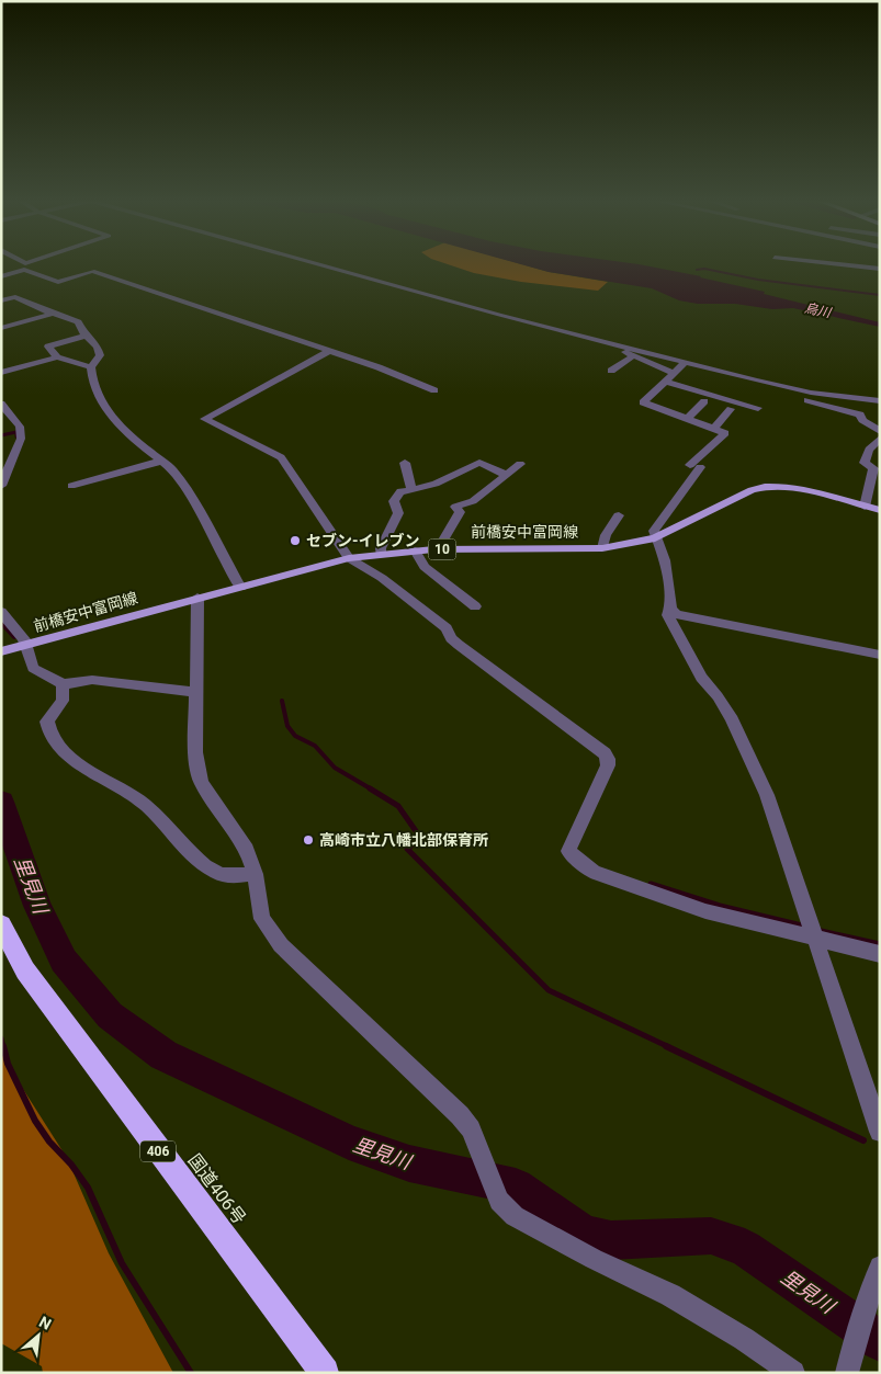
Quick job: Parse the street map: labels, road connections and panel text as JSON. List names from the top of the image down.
{
  "streets": {
    "highway": ["406", "国道406号"],
    "main road": ["前橋安中富岡線", "10"]
  },
  "water": ["烏川", "里見川"],
  "places": ["セブン-イレブン", "高崎市立八幡北部保育所"],
  "north": "top right"
}
